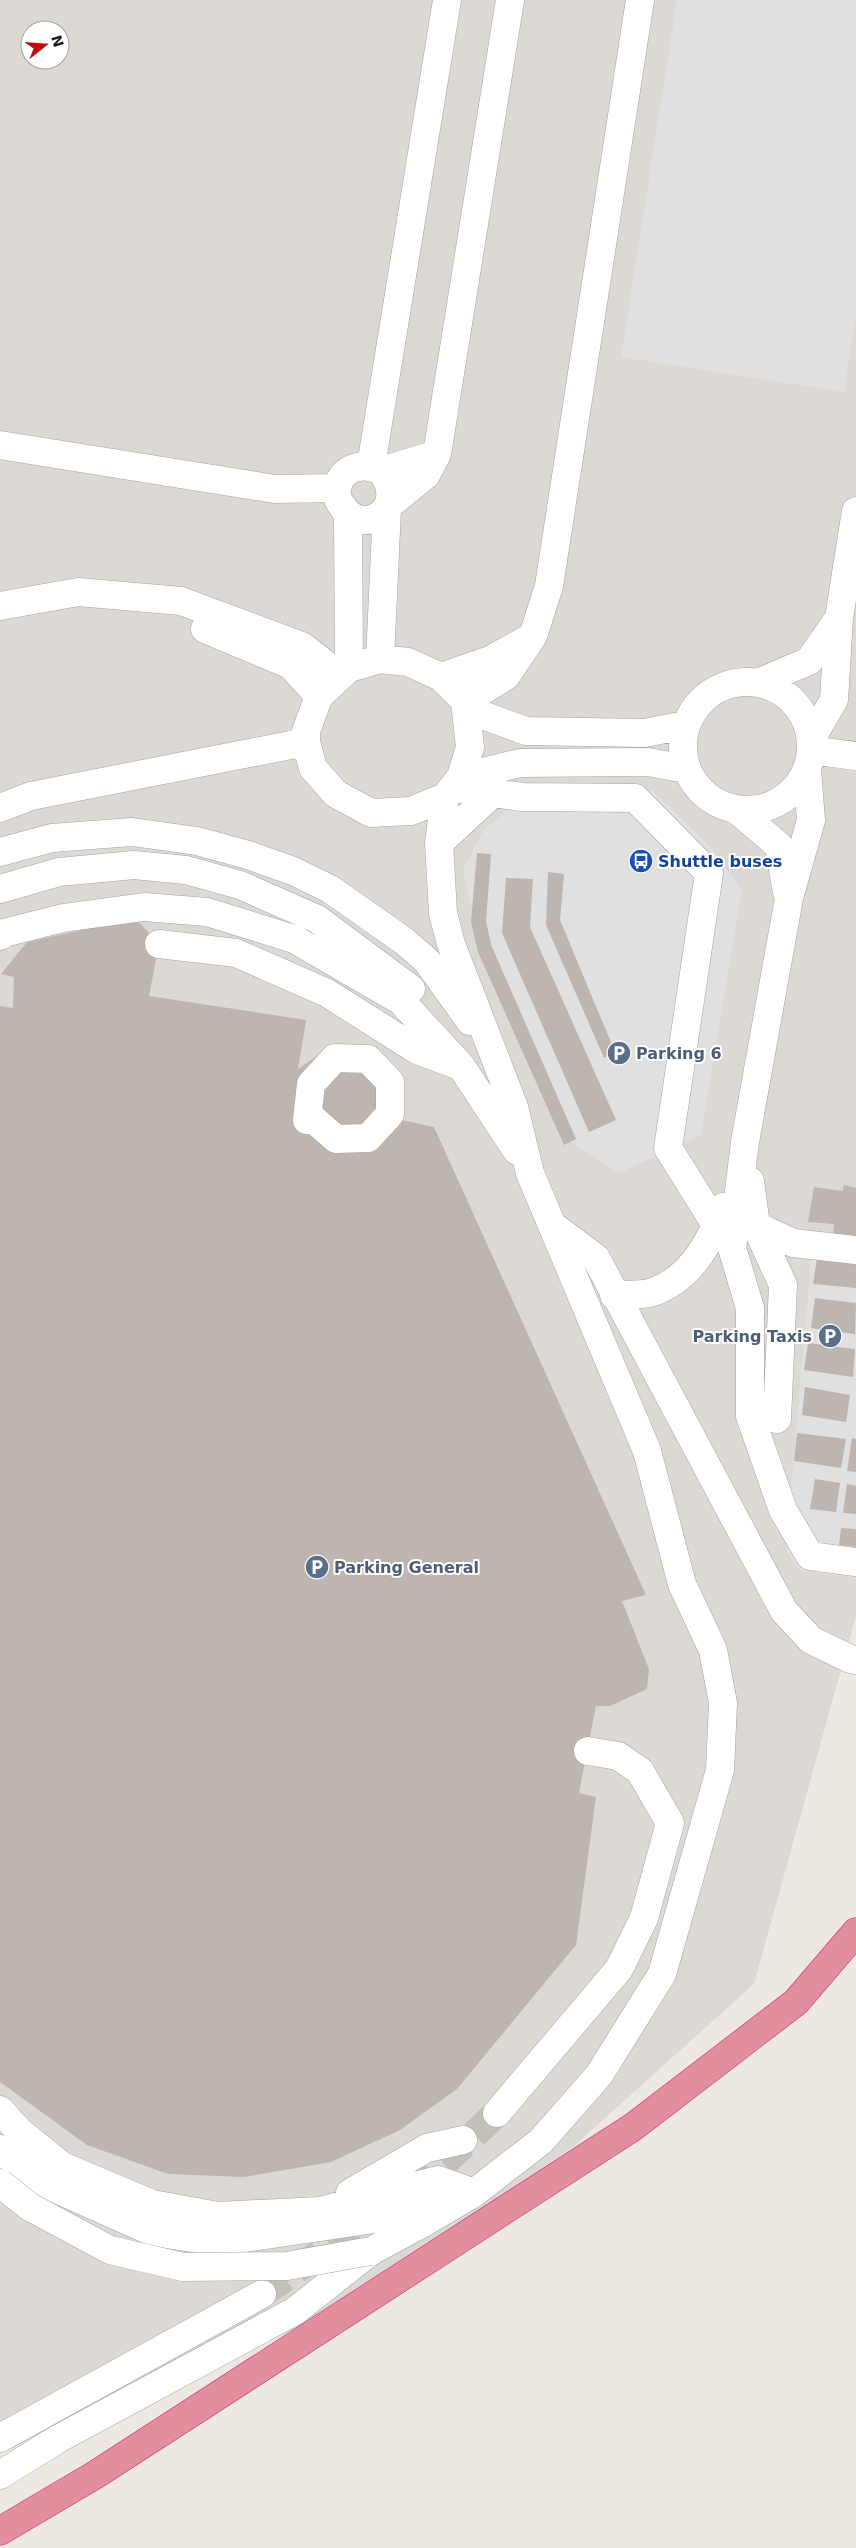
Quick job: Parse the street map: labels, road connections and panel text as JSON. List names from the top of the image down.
{
  "places": {
    "bus stop": ["Shuttle buses"],
    "parking": ["Parking 6", "Parking Taxis", "Parking General"]
  },
  "north": "right"
}
